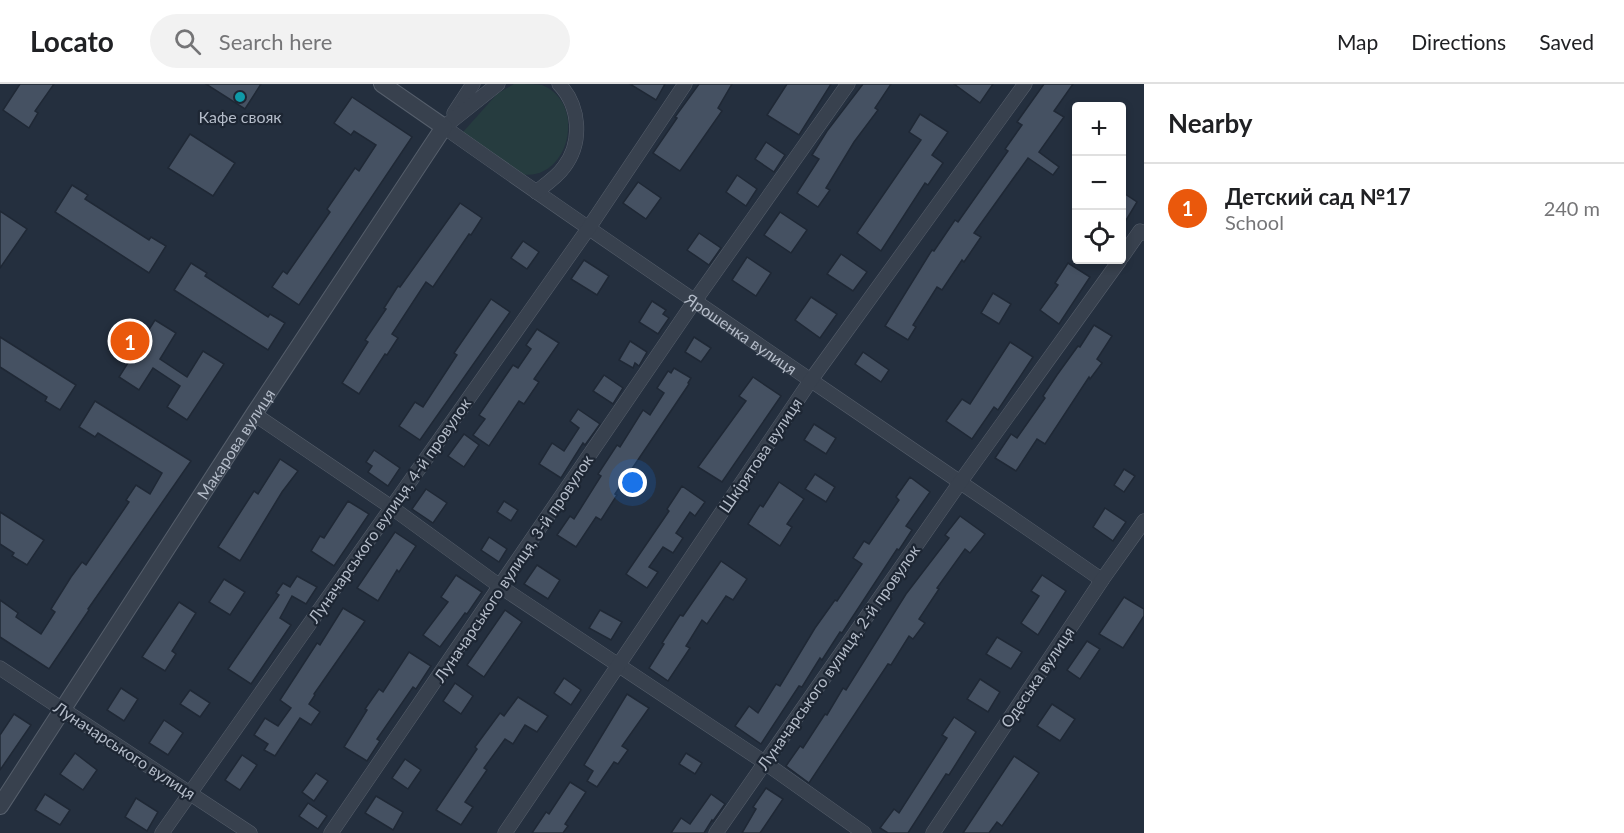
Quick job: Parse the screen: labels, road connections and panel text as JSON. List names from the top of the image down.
{
  "streets": {
    "street": [
      "Ярошенка вулиця",
      "Макарова вулиця",
      "Шкірятова вулиця",
      "Луначарського вулиця, 4-й провулок",
      "Луначарського вулиця, 3-й провулок",
      "Луначарського вулиця, 2-й провулок",
      "Одеська вулиця",
      "Луначарського вулиця"
    ]
  },
  "crossings": [
    ["Ярошенка вулиця", "Макарова вулиця"],
    ["Ярошенка вулиця", "Шкірятова вулиця"],
    ["Ярошенка вулиця", "Луначарського вулиця, 4-й провулок"],
    ["Ярошенка вулиця", "Луначарського вулиця, 3-й провулок"],
    ["Ярошенка вулиця", "Луначарського вулиця, 2-й провулок"],
    ["Ярошенка вулиця", "Одеська вулиця"],
    ["Макарова вулиця", "Луначарського вулиця"],
    ["Луначарського вулиця, 4-й провулок", "Луначарського вулиця"]
  ],
  "places": ["Кафе свояк"],
  "page": {
    "header": "Locato",
    "search": "Search here",
    "nav": ["Map", "Directions", "Saved"],
    "heading": "Nearby",
    "map_buttons": ["+", "−"],
    "list": [
      {
        "mark": "1",
        "name": "Детский сад №17",
        "note": "School",
        "value": "240 m"
      }
    ],
    "pins": "1"
  }
}
